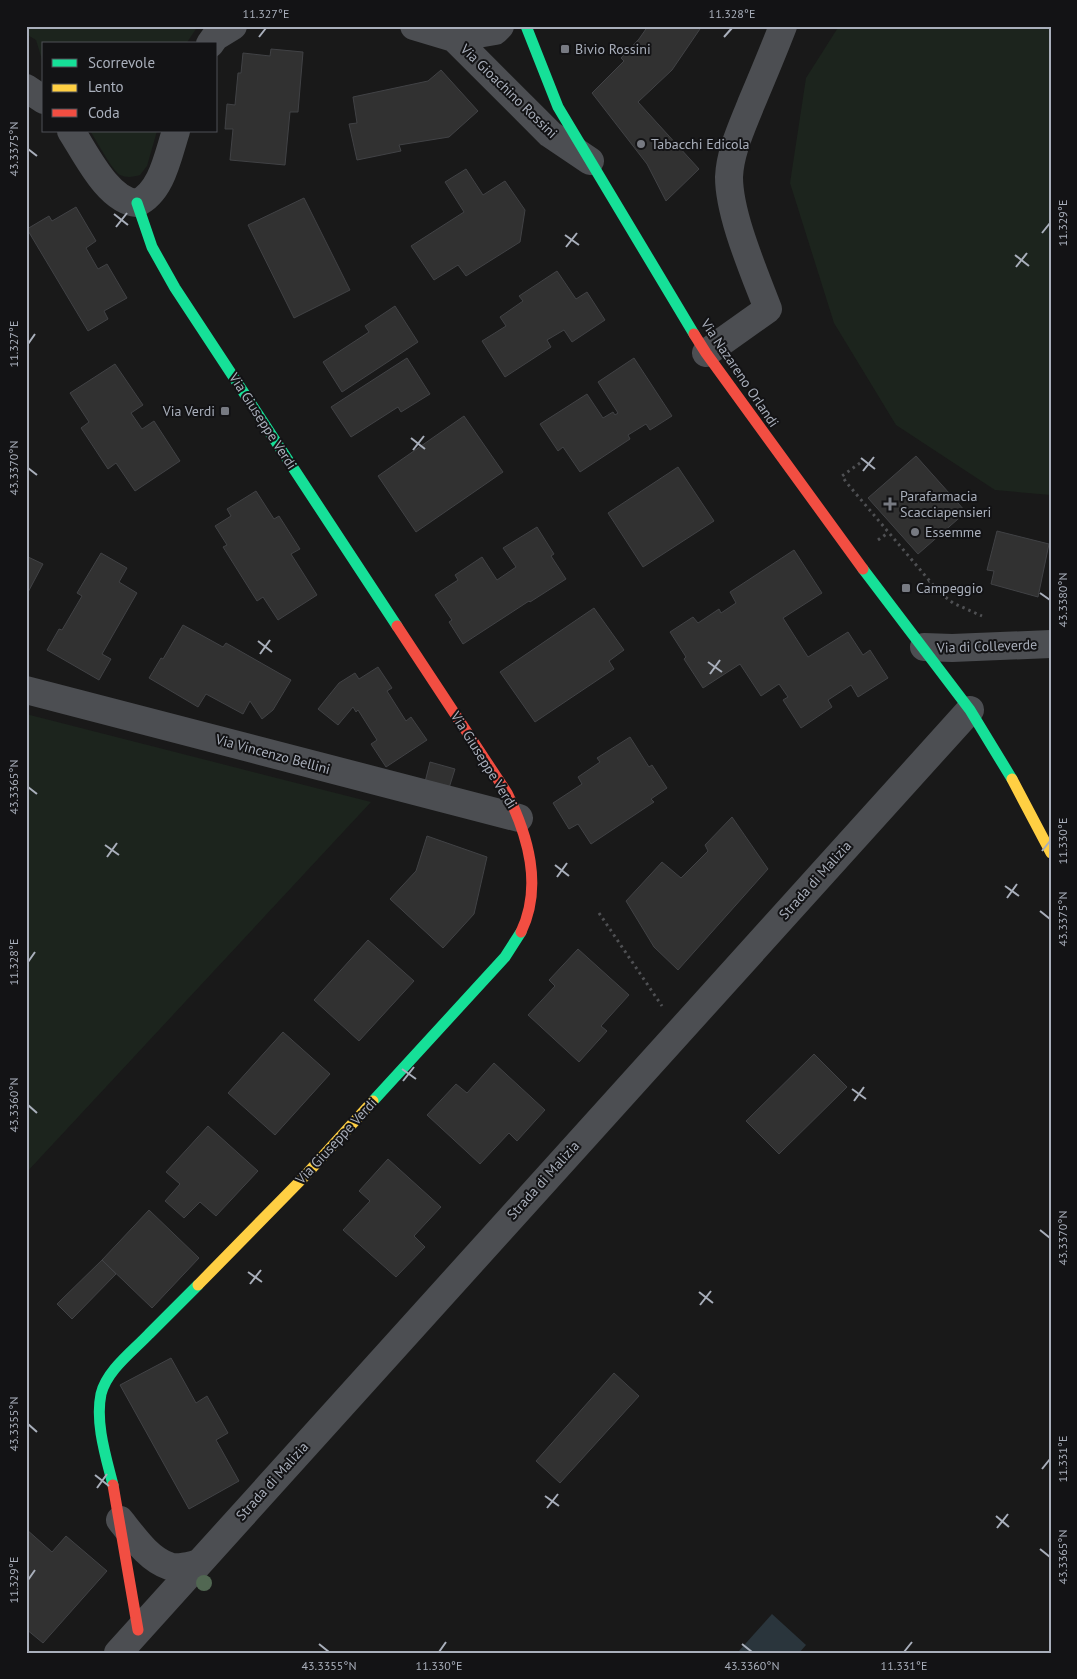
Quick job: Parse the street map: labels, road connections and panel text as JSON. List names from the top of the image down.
{
  "streets": {
    "street": [
      "Via Gioachino Rossini",
      "Via Nazareno Orlandi",
      "Via Giuseppe Verdi",
      "Via di Colleverde",
      "Via Vincenzo Bellini",
      "Strada di Malizia"
    ]
  },
  "crossings": [
    ["Via Gioachino Rossini", "Via Nazareno Orlandi"],
    ["Via Nazareno Orlandi", "Via di Colleverde"],
    ["Via Nazareno Orlandi", "Strada di Malizia"],
    ["Via Giuseppe Verdi", "Via Vincenzo Bellini"],
    ["Via Giuseppe Verdi", "Strada di Malizia"]
  ],
  "places": {
    "transit": ["Bivio Rossini", "Via Verdi", "Campeggio"],
    "other": ["Tabacchi Edicola", "Essemme"],
    "health": ["Parafarmacia Scacciapensieri"]
  },
  "legend": ["Scorrevole", "Lento", "Coda"],
  "coordinates": [
    "11.327°E",
    "11.328°E",
    "43.3375°N",
    "11.329°E",
    "43.3370°N",
    "43.3380°N",
    "43.3365°N",
    "11.330°E",
    "43.3360°N",
    "43.3355°N",
    "11.331°E"
  ]
}
